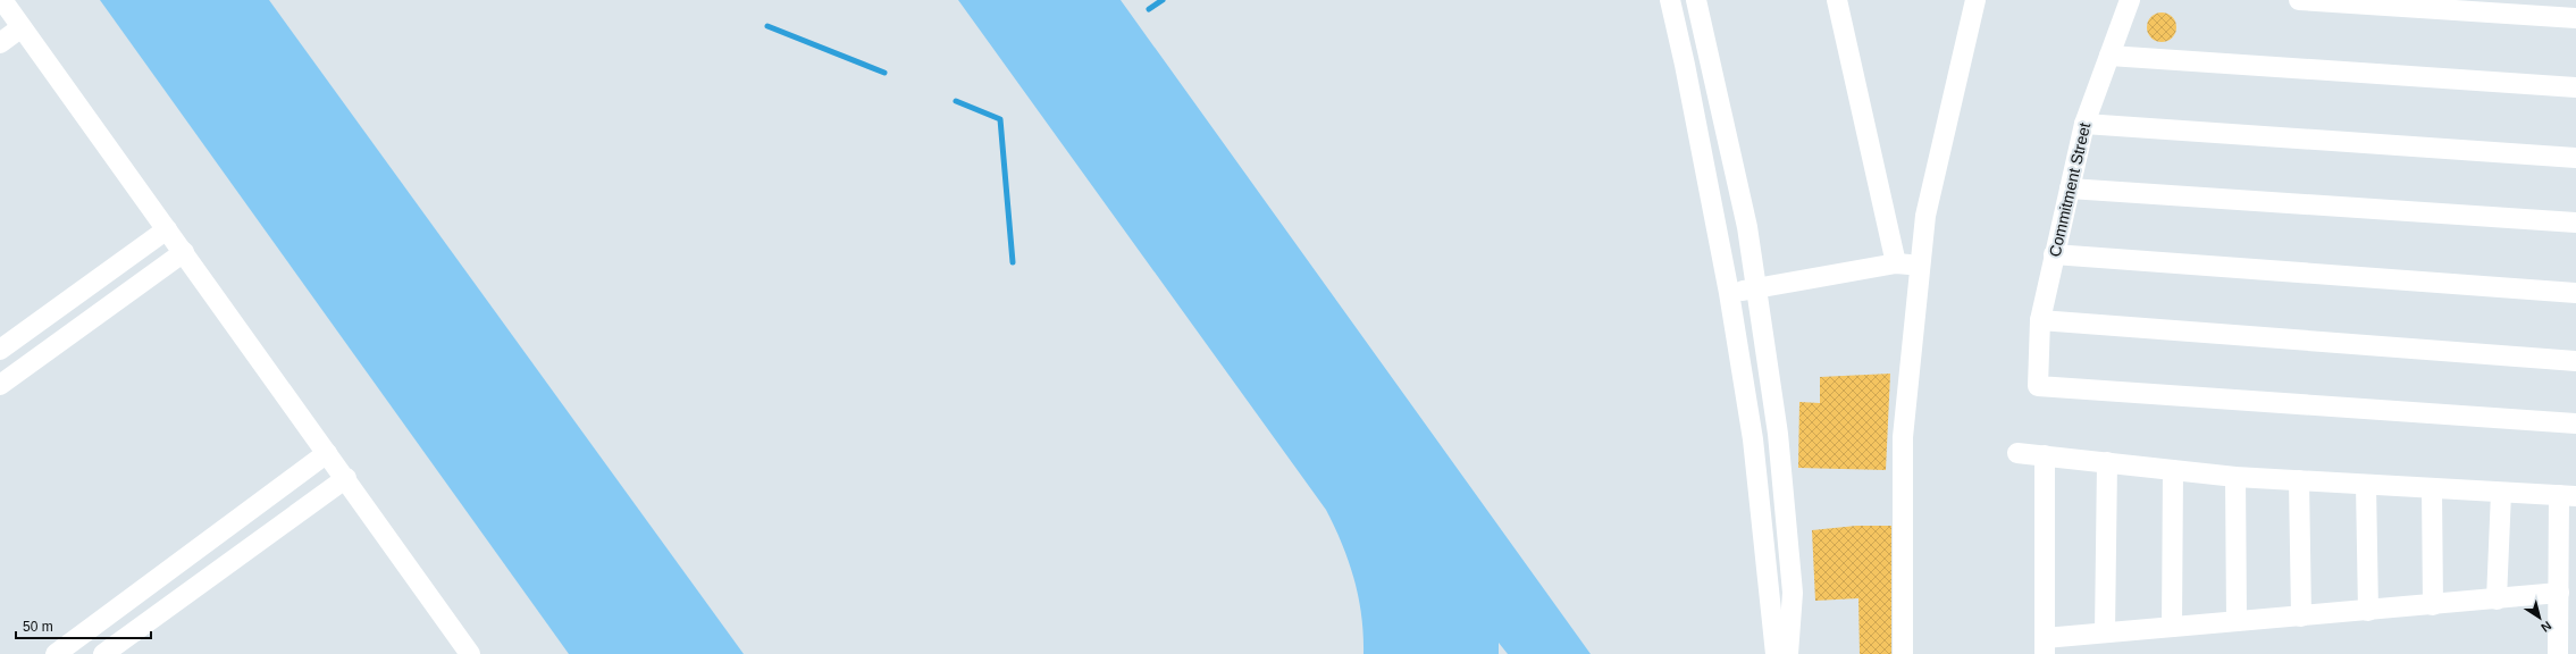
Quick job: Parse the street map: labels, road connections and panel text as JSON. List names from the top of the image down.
{
  "streets": {
    "street": ["Commitment Street"]
  },
  "scale_bar": "50 m",
  "north": "bottom right"
}
